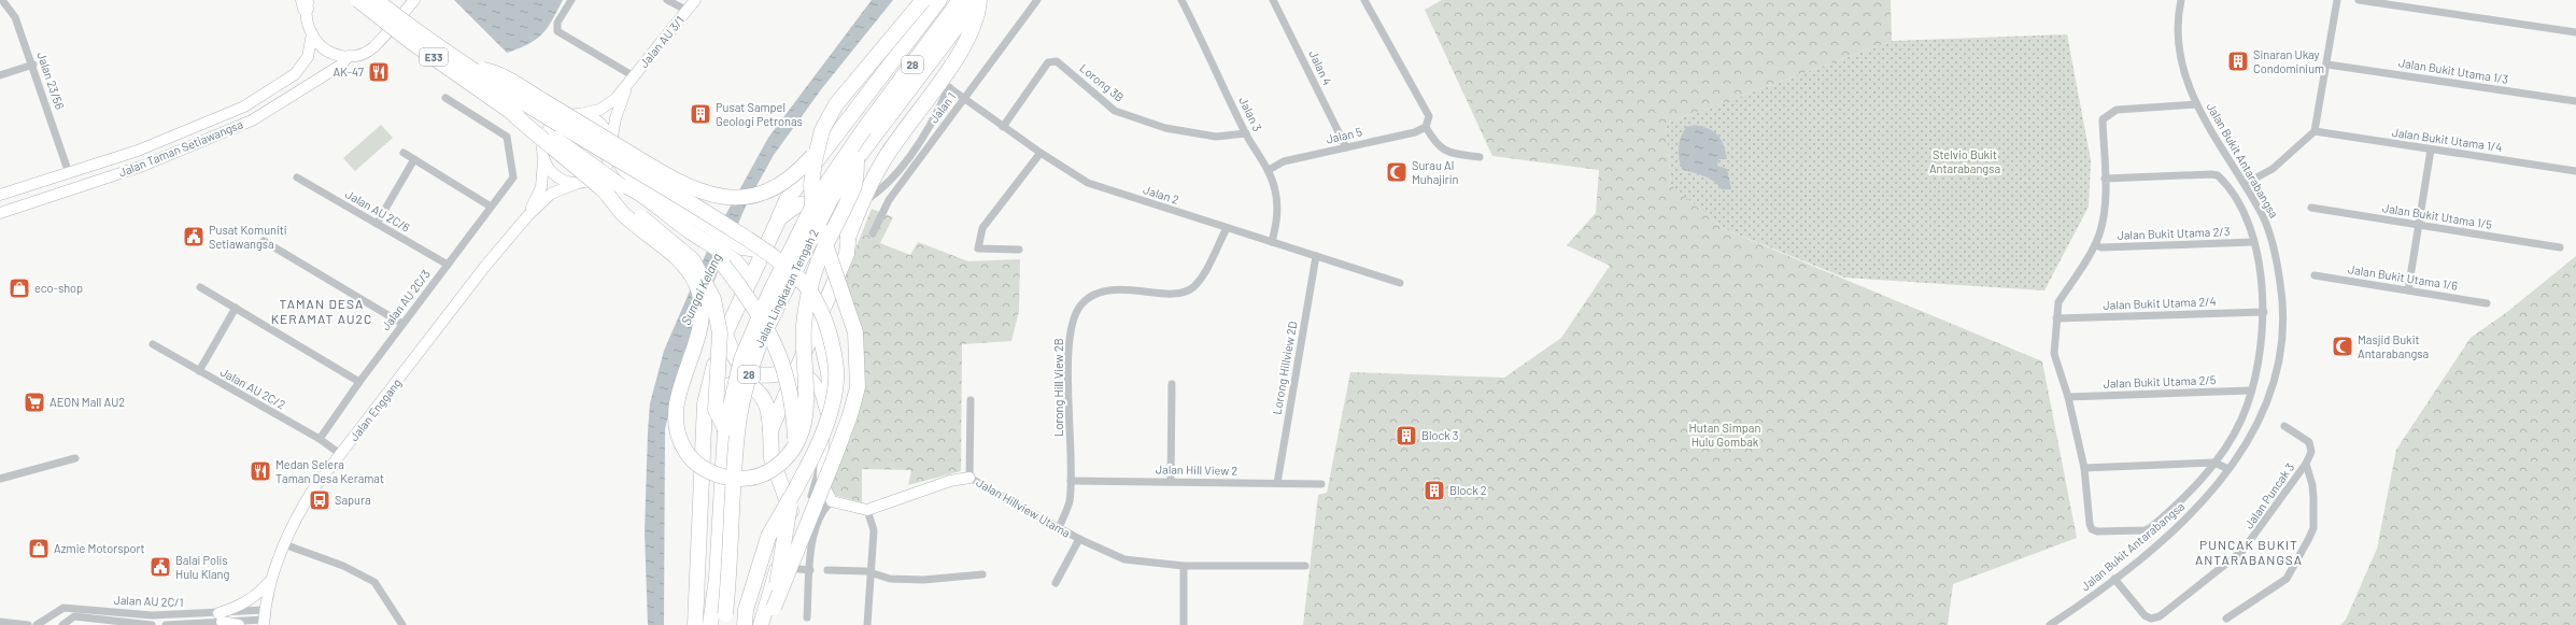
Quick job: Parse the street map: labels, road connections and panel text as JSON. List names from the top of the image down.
{
  "streets": {
    "highway": ["E33", "28", "Jalan Lingkaran Tengah 2"],
    "main road": [
      "Jalan AU 3/1",
      "Jalan Taman Setiawangsa",
      "Jalan Enggang",
      "Jalan Hillview Utama"
    ],
    "street": [
      "Jalan 4",
      "Jalan Bukit Utama 1/3",
      "Jalan 23/56",
      "Lorong 3B",
      "Jalan 1",
      "Jalan 3",
      "Jalan 5",
      "Jalan Bukit Utama 1/4",
      "Jalan Bukit Antarabangsa",
      "Jalan 2",
      "Jalan AU 2C/6",
      "Jalan Bukit Utama 1/5",
      "Jalan Bukit Utama 2/3",
      "Jalan Bukit Utama 1/6",
      "Jalan AU 2C/3",
      "Jalan Bukit Utama 2/4",
      "Lorong Hillview 2D",
      "Jalan Bukit Utama 2/5",
      "Lorong Hill View 2B",
      "Jalan AU 2C/2",
      "Jalan Hill View 2",
      "Jalan Puncak 3",
      "Jalan AU 2C/1"
    ]
  },
  "crossings": [
    ["Jalan AU 3/1", "Jalan Enggang"],
    ["Jalan 4", "Jalan 5"],
    ["Jalan 23/56", "Jalan Taman Setiawangsa"],
    ["Lorong 3B", "Jalan 3"],
    ["Lorong 3B", "Jalan 2"],
    ["Jalan 1", "Jalan 2"],
    ["Jalan 3", "Jalan 5"],
    ["Jalan 3", "Jalan 2"],
    ["Jalan Bukit Antarabangsa", "Jalan Puncak 3"],
    ["Jalan 2", "Lorong Hillview 2D"],
    ["Jalan 2", "Lorong Hill View 2B"],
    ["Jalan AU 2C/6", "Jalan AU 2C/3"],
    ["Jalan AU 2C/3", "Jalan AU 2C/2"],
    ["Lorong Hillview 2D", "Jalan Hill View 2"],
    ["Lorong Hill View 2B", "Jalan Hill View 2"],
    ["Lorong Hill View 2B", "Jalan Hillview Utama"],
    ["Jalan AU 2C/2", "Jalan Enggang"],
    ["Jalan Enggang", "Jalan AU 2C/1"]
  ],
  "districts": ["TAMAN DESA KERAMAT AU2C", "PUNCAK BUKIT ANTARABANGSA"],
  "water": ["Sungai Kelang"],
  "parks": ["Stelvio Bukit Antarabangsa", "Hutan Simpan Hulu Gombak"],
  "places": {
    "building": [
      "Sinaran Ukay Condominium",
      "Pusat Sampel Geologi Petronas",
      "Block 3",
      "Block 2"
    ],
    "restaurant": ["AK-47", "Medan Selera Taman Desa Keramat"],
    "mosque": ["Surau Al Muhajirin", "Masjid Bukit Antarabangsa"],
    "public building": ["Pusat Komuniti Setiawangsa", "Balai Polis Hulu Klang"],
    "shop": ["eco-shop", "Azmie Motorsport"],
    "supermarket": ["AEON Mall AU2"],
    "bus stop": ["Sapura"]
  }
}
